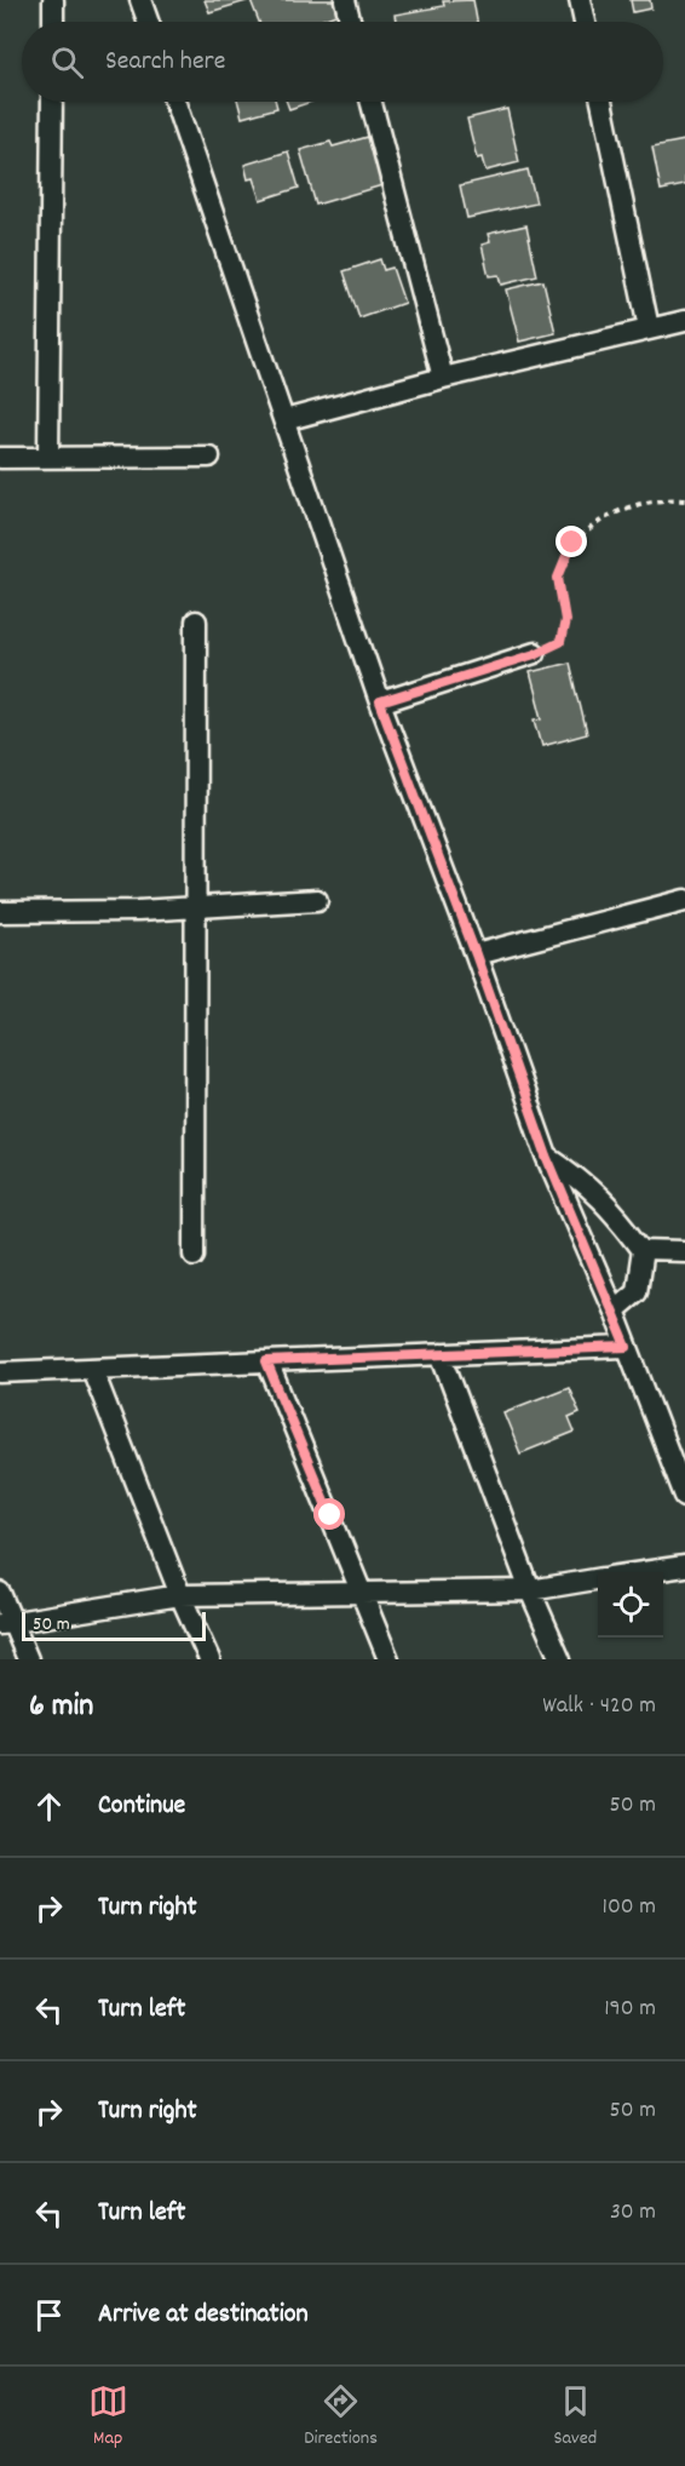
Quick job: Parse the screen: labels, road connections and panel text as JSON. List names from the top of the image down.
{
  "scale_bar": "50 m",
  "page": {
    "search": "Search here",
    "scale": "50 m",
    "heading": ["6 min", "Walk · 420 m"],
    "list": [
      ["Continue", "50 m"],
      ["Turn right", "100 m"],
      ["Turn left", "190 m"],
      ["Turn right", "50 m"],
      ["Turn left", "30 m"],
      "Arrive at destination"
    ],
    "nav": ["Map", "Directions", "Saved"]
  }
}
